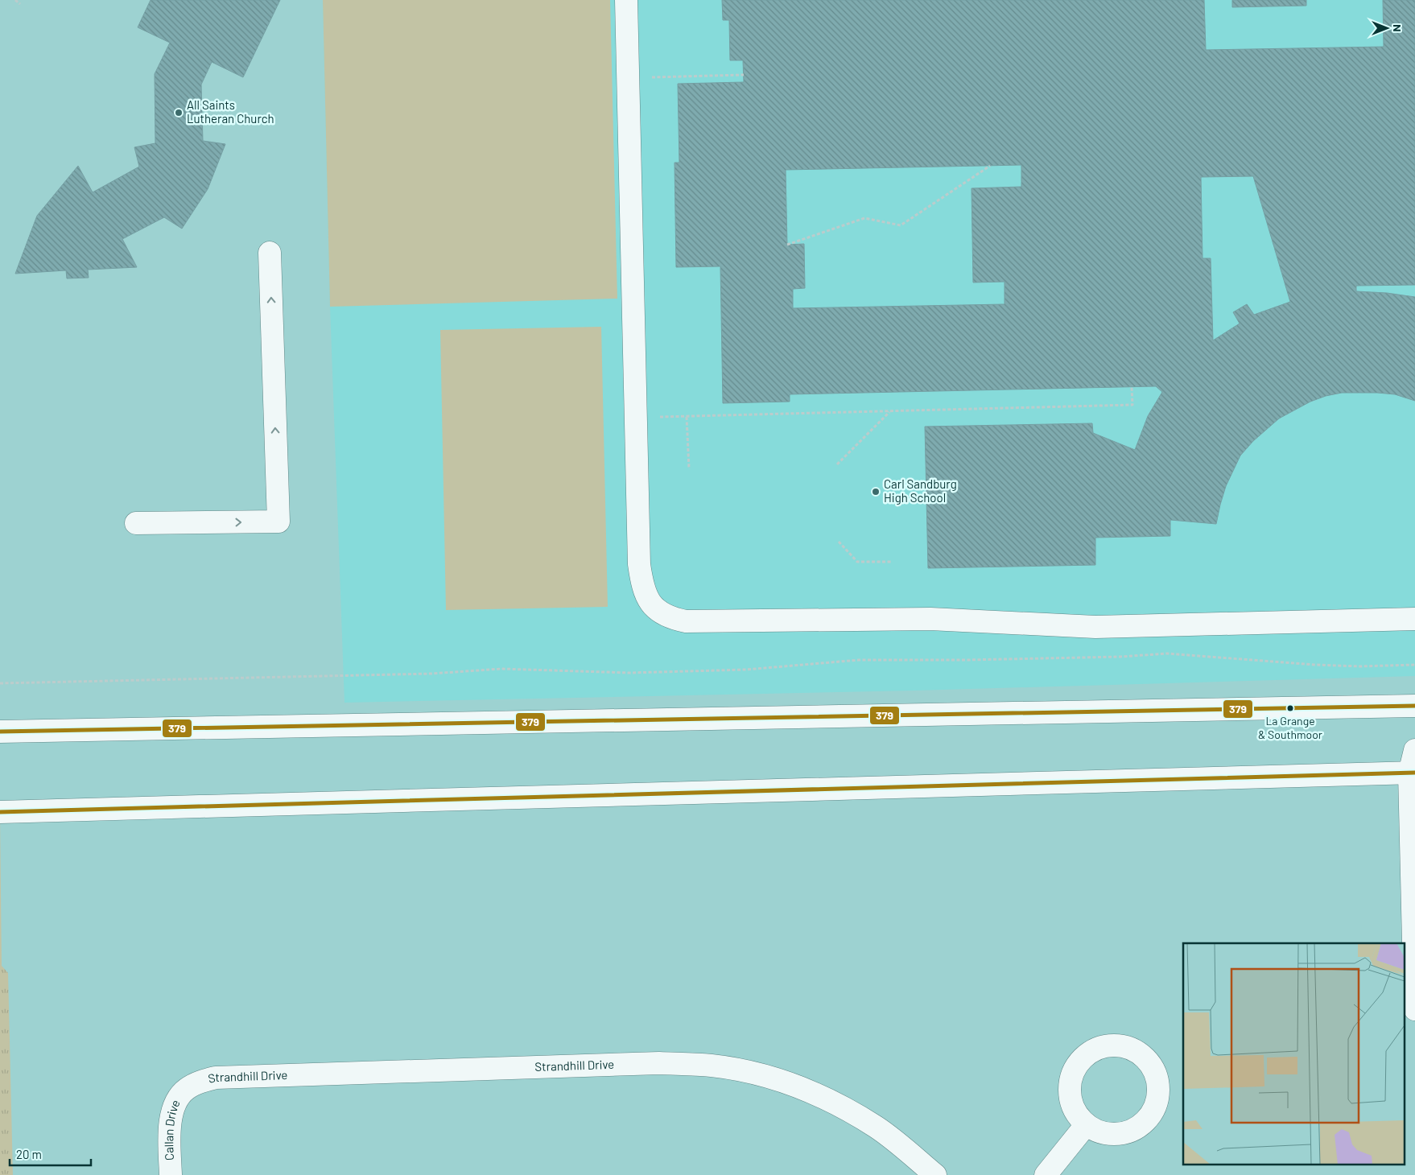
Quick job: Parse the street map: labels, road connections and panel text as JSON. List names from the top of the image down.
{
  "streets": {
    "main road": ["Strandhill Drive", "Callan Drive"]
  },
  "crossings": [
    ["Strandhill Drive", "Callan Drive"]
  ],
  "places": ["All Saints Lutheran Church", "Carl Sandburg High School", "La Grange & Southmoor"],
  "lines": ["transit line 379"],
  "scale_bar": "20 m",
  "north": "right"
}
